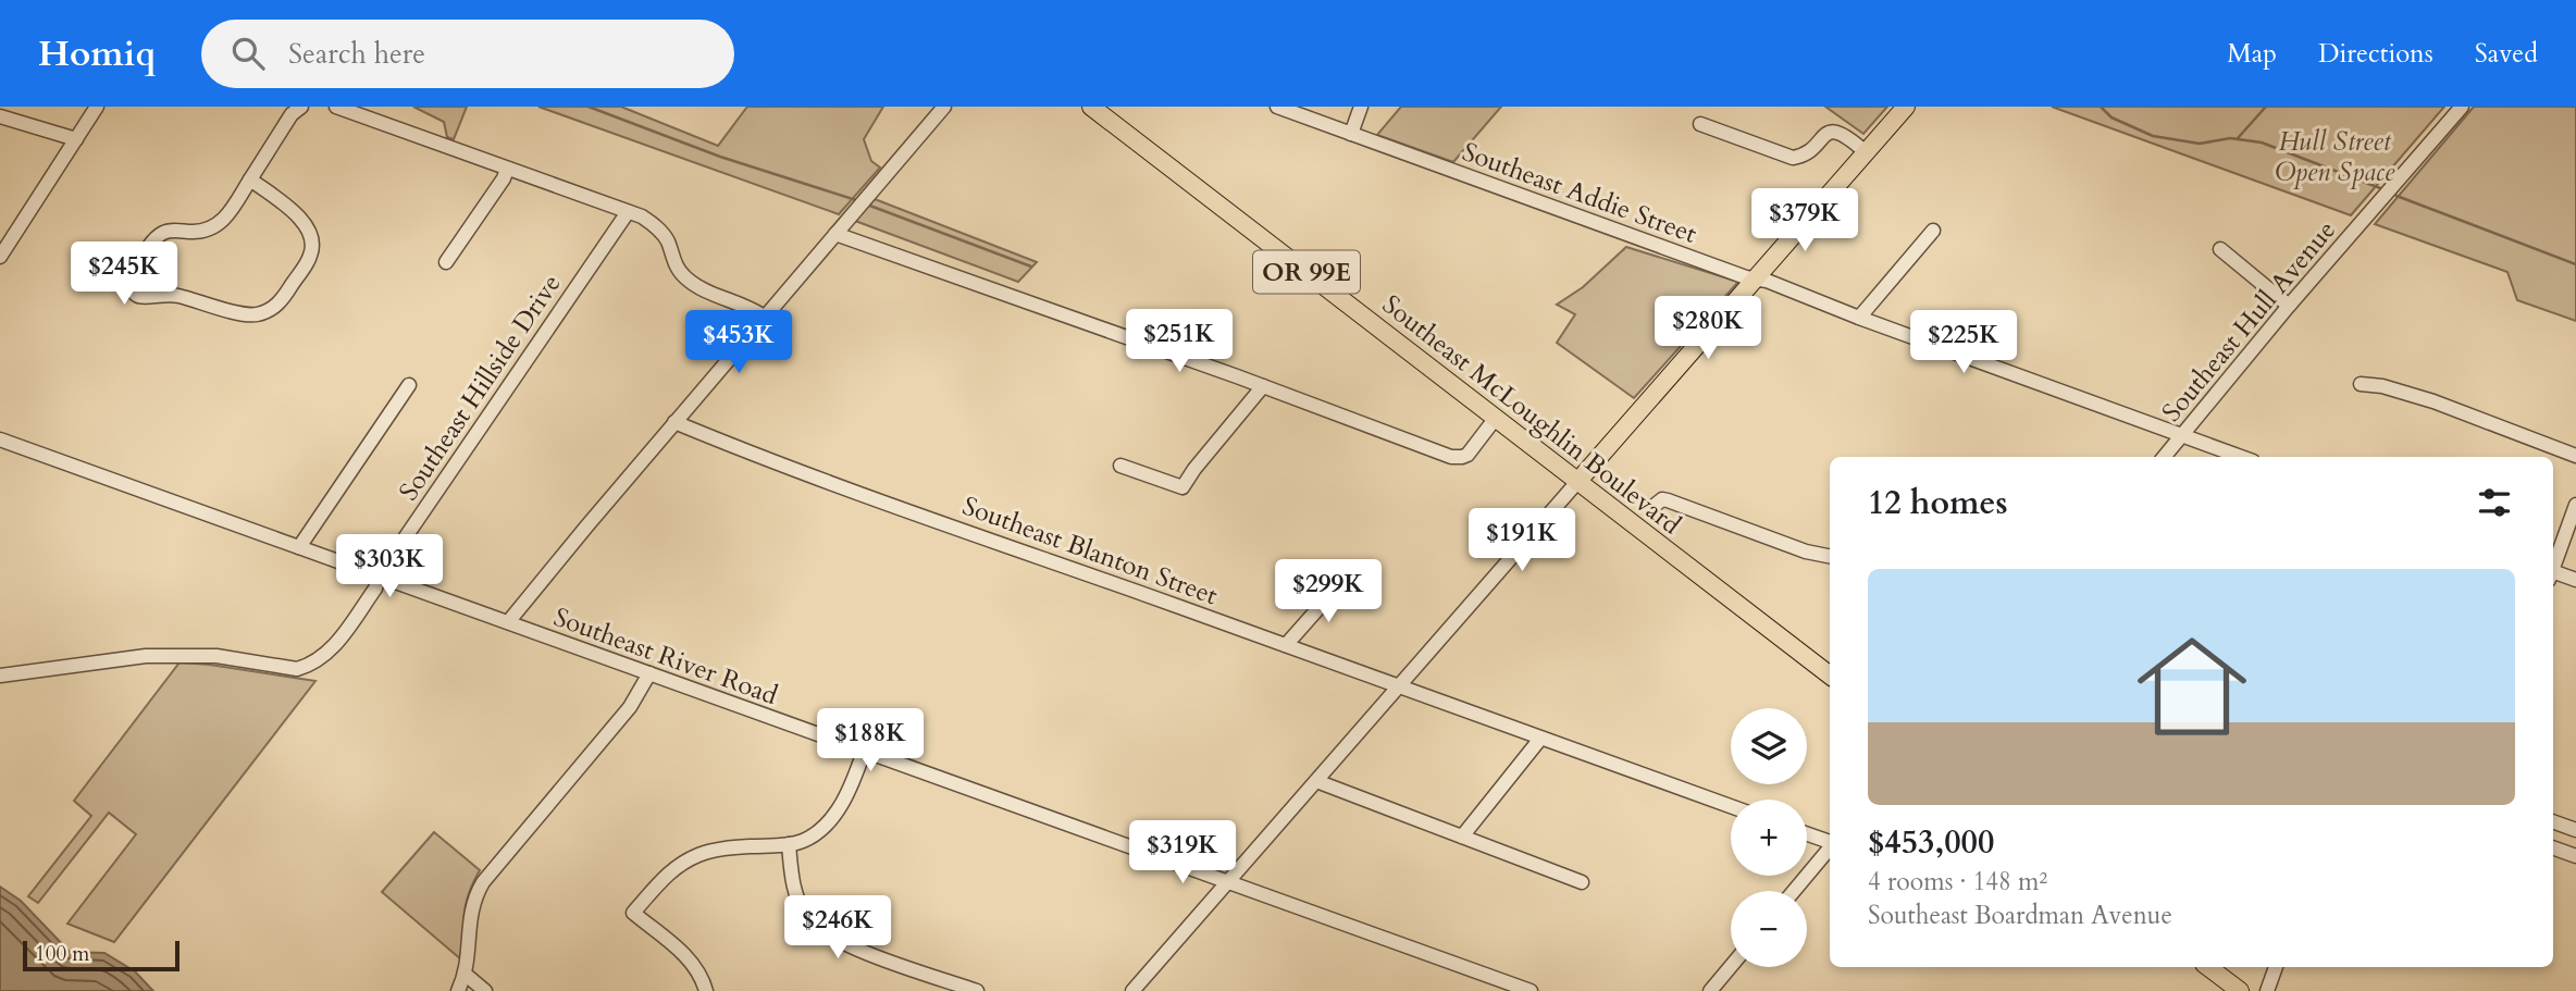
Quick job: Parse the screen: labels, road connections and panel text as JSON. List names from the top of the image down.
{
  "streets": {
    "main road": ["OR 99E", "Southeast McLoughlin Boulevard"],
    "street": [
      "Southeast Addie Street",
      "Southeast Hull Avenue",
      "Southeast Hillside Drive",
      "Southeast Blanton Street",
      "Southeast River Road"
    ]
  },
  "crossings": [
    ["Southeast Addie Street", "Southeast Hull Avenue"],
    ["Southeast Hillside Drive", "Southeast River Road"]
  ],
  "parks": ["Hull Street Open Space"],
  "scale_bar": "100 m",
  "page": {
    "header": "Homiq",
    "search": "Search here",
    "nav": ["Map", "Directions", "Saved"],
    "price": [
      "$379K",
      "$245K",
      "$280K",
      "$251K",
      "$453K",
      "$225K",
      "$191K",
      "$303K",
      "$299K",
      "$188K",
      "$319K",
      "$246K"
    ],
    "heading": "12 homes",
    "list": [
      {
        "name": "$453,000",
        "note": "4 rooms · 148 m² · Southeast Boardman Avenue"
      }
    ],
    "map_buttons": ["+", "−"],
    "scale": "100 m"
  }
}
